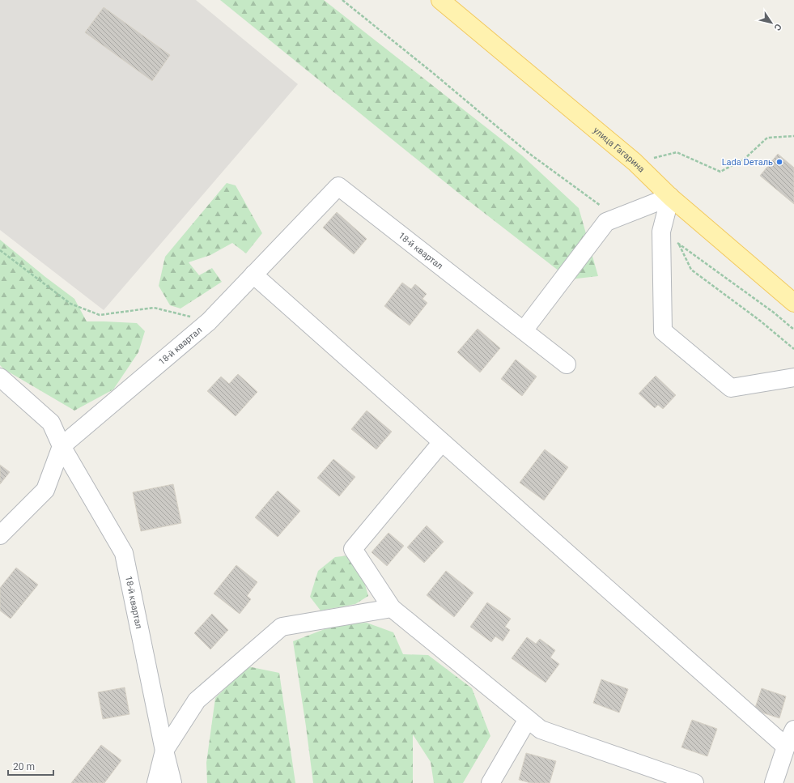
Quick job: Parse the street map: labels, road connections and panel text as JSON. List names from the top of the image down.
{
  "streets": {
    "main road": ["улица Гагарина"],
    "street": ["18-й квартал"]
  },
  "places": ["Lada Dеталь"],
  "scale_bar": "20 m",
  "north": "bottom right"
}
